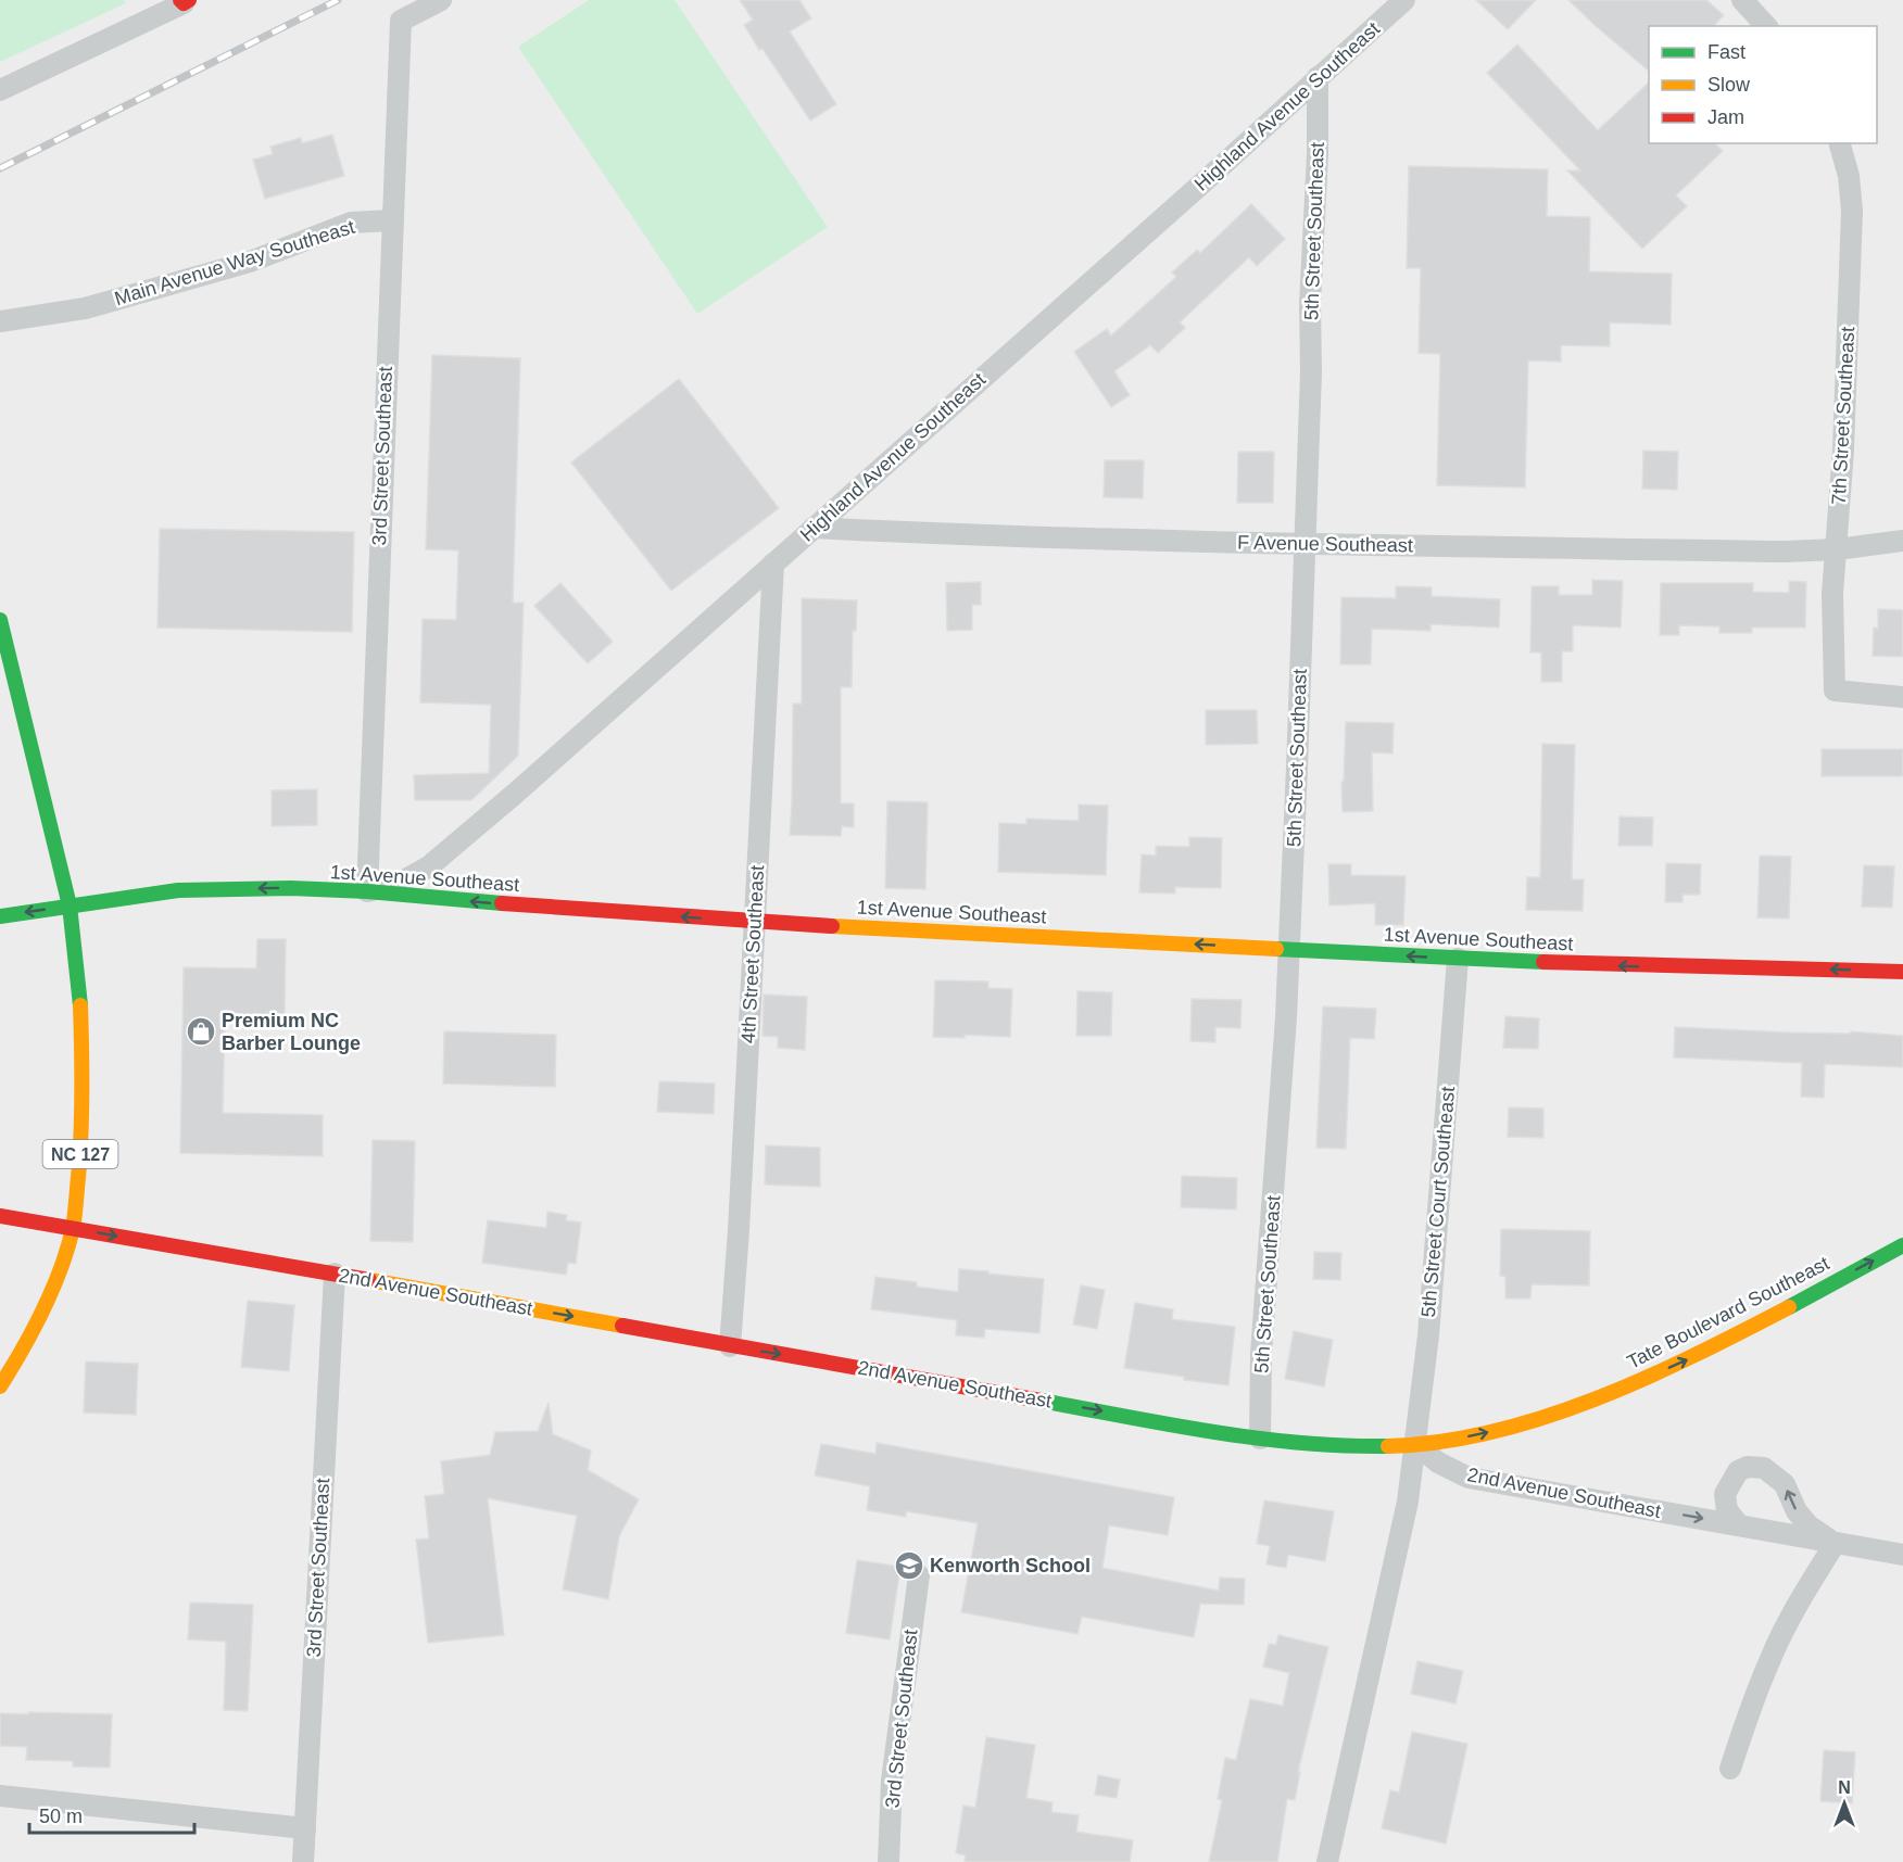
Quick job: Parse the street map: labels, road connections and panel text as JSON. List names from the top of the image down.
{
  "streets": {
    "main road": [
      "1st Avenue Southeast",
      "NC 127",
      "2nd Avenue Southeast",
      "Tate Boulevard Southeast"
    ],
    "street": [
      "Highland Avenue Southeast",
      "5th Street Southeast",
      "Main Avenue Way Southeast",
      "7th Street Southeast",
      "3rd Street Southeast",
      "F Avenue Southeast",
      "4th Street Southeast",
      "5th Street Court Southeast"
    ]
  },
  "crossings": [
    ["Highland Avenue Southeast", "5th Street Southeast"],
    ["Highland Avenue Southeast", "3rd Street Southeast"],
    ["Highland Avenue Southeast", "F Avenue Southeast"],
    ["Highland Avenue Southeast", "1st Avenue Southeast"],
    ["Highland Avenue Southeast", "4th Street Southeast"],
    ["5th Street Southeast", "F Avenue Southeast"],
    ["5th Street Southeast", "1st Avenue Southeast"],
    ["5th Street Southeast", "2nd Avenue Southeast"],
    ["Main Avenue Way Southeast", "3rd Street Southeast"],
    ["7th Street Southeast", "F Avenue Southeast"],
    ["3rd Street Southeast", "1st Avenue Southeast"],
    ["3rd Street Southeast", "2nd Avenue Southeast"],
    ["1st Avenue Southeast", "4th Street Southeast"],
    ["1st Avenue Southeast", "NC 127"],
    ["1st Avenue Southeast", "5th Street Court Southeast"],
    ["4th Street Southeast", "2nd Avenue Southeast"],
    ["NC 127", "2nd Avenue Southeast"],
    ["5th Street Court Southeast", "2nd Avenue Southeast"],
    ["5th Street Court Southeast", "Tate Boulevard Southeast"],
    ["2nd Avenue Southeast", "Tate Boulevard Southeast"]
  ],
  "one_way": ["1st Avenue Southeast", "2nd Avenue Southeast", "Tate Boulevard Southeast"],
  "places": {
    "shop": ["Premium NC Barber Lounge"],
    "school or university": ["Kenworth School"]
  },
  "legend": ["Fast", "Slow", "Jam"],
  "scale_bar": "50 m",
  "north": "top"
}
